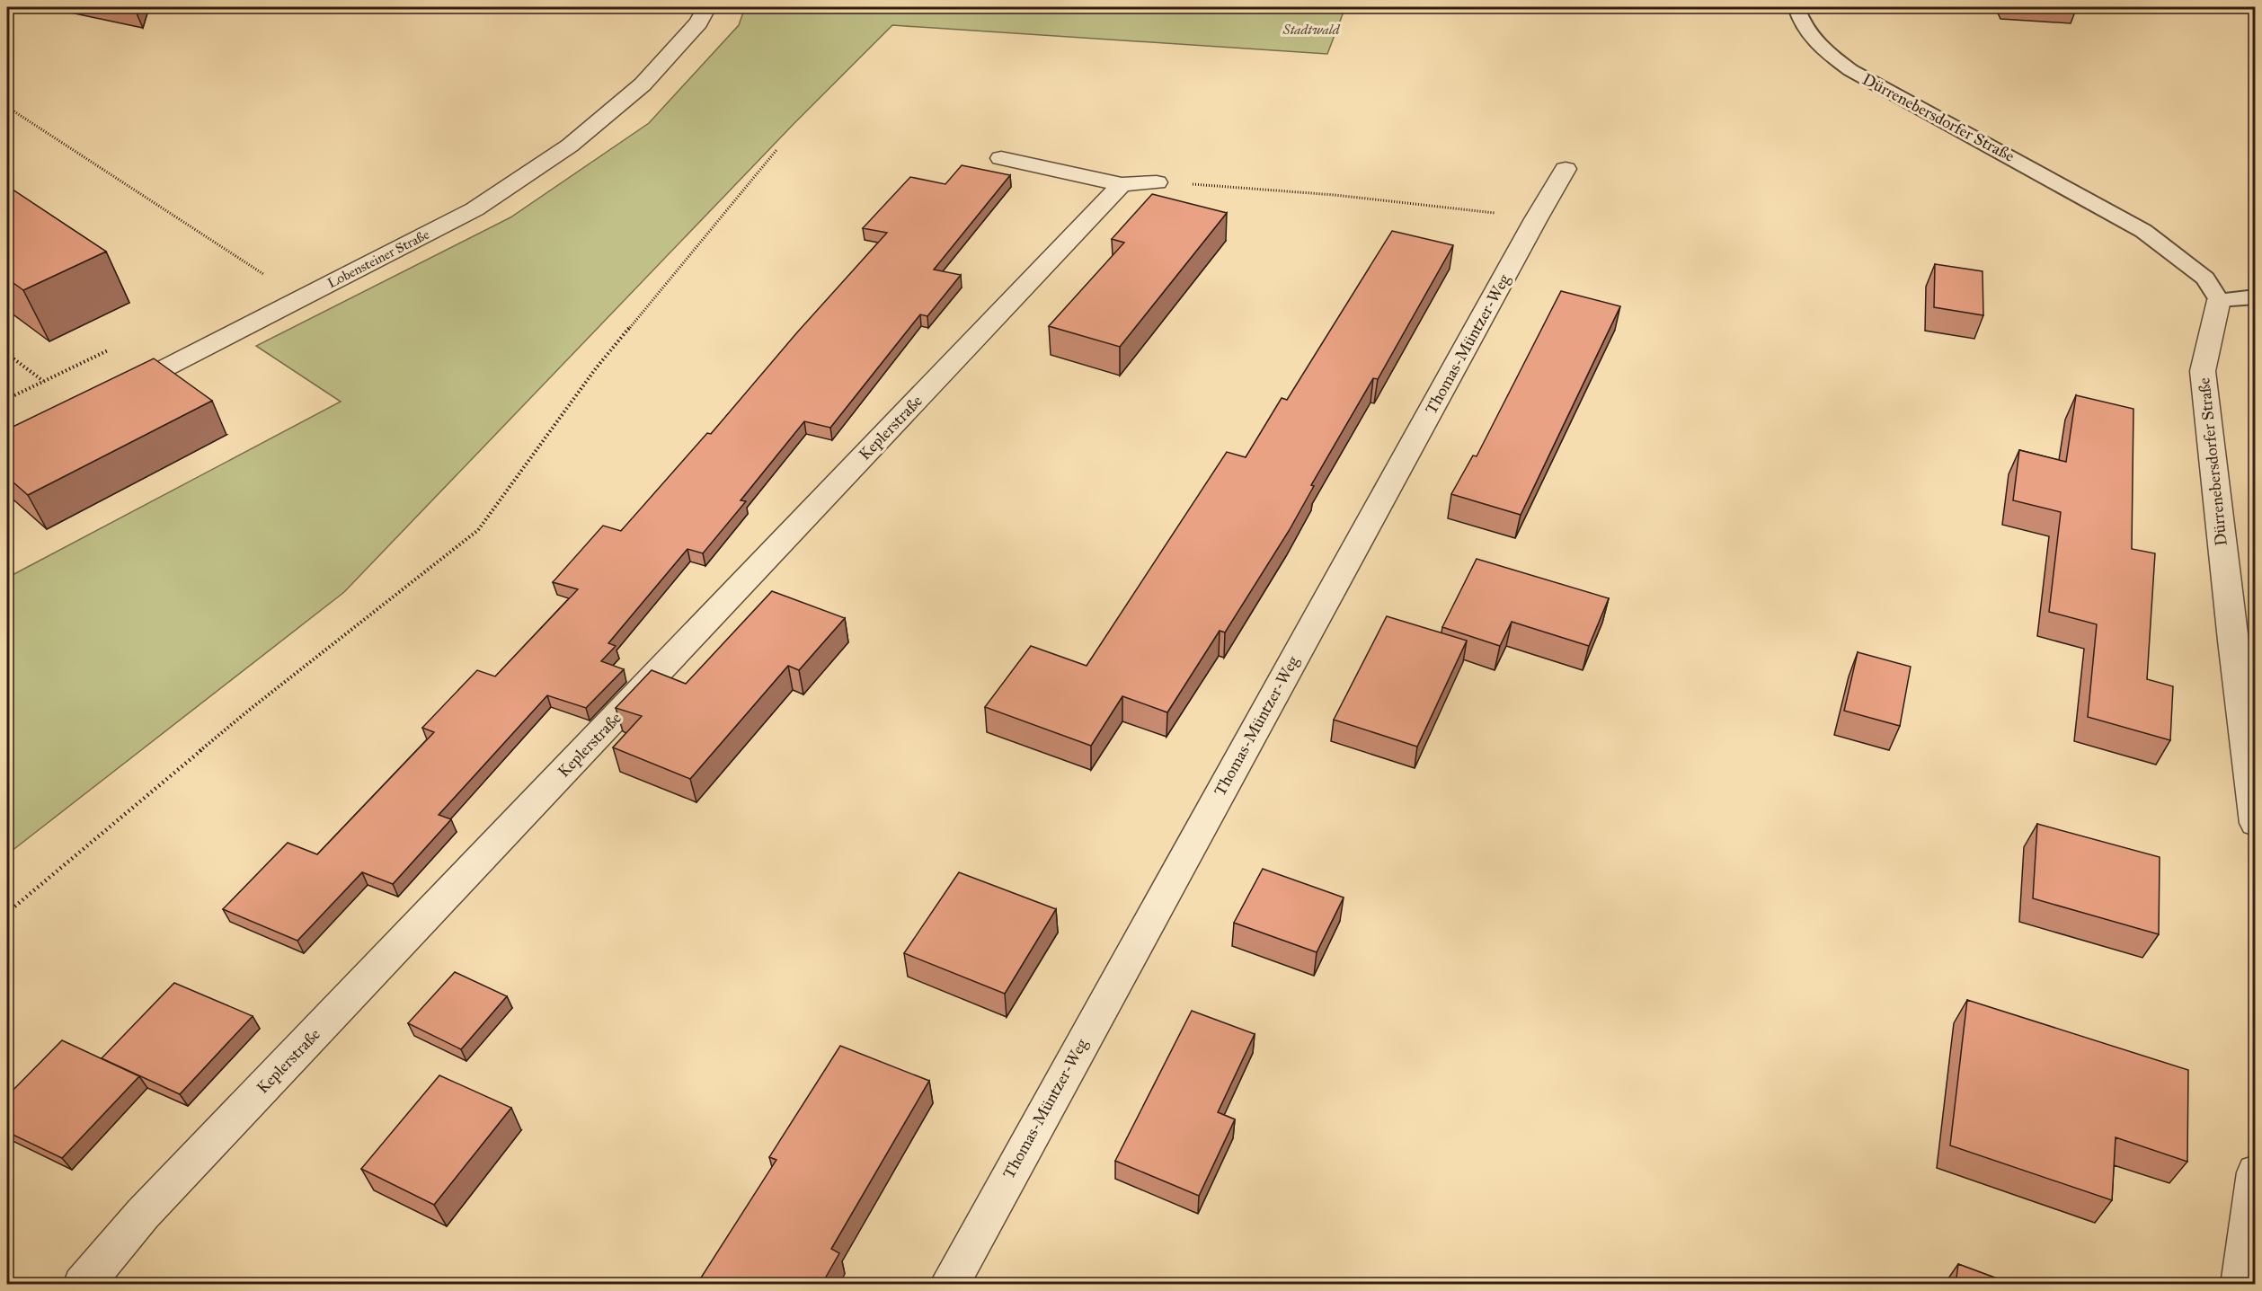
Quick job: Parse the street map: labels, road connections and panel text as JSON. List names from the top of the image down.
{
  "streets": {
    "street": [
      "Dürrenebersdorfer Straße",
      "Lobensteiner Straße",
      "Thomas-Müntzer-Weg",
      "Keplerstraße"
    ]
  },
  "parks": ["Stadtwald"]
}
